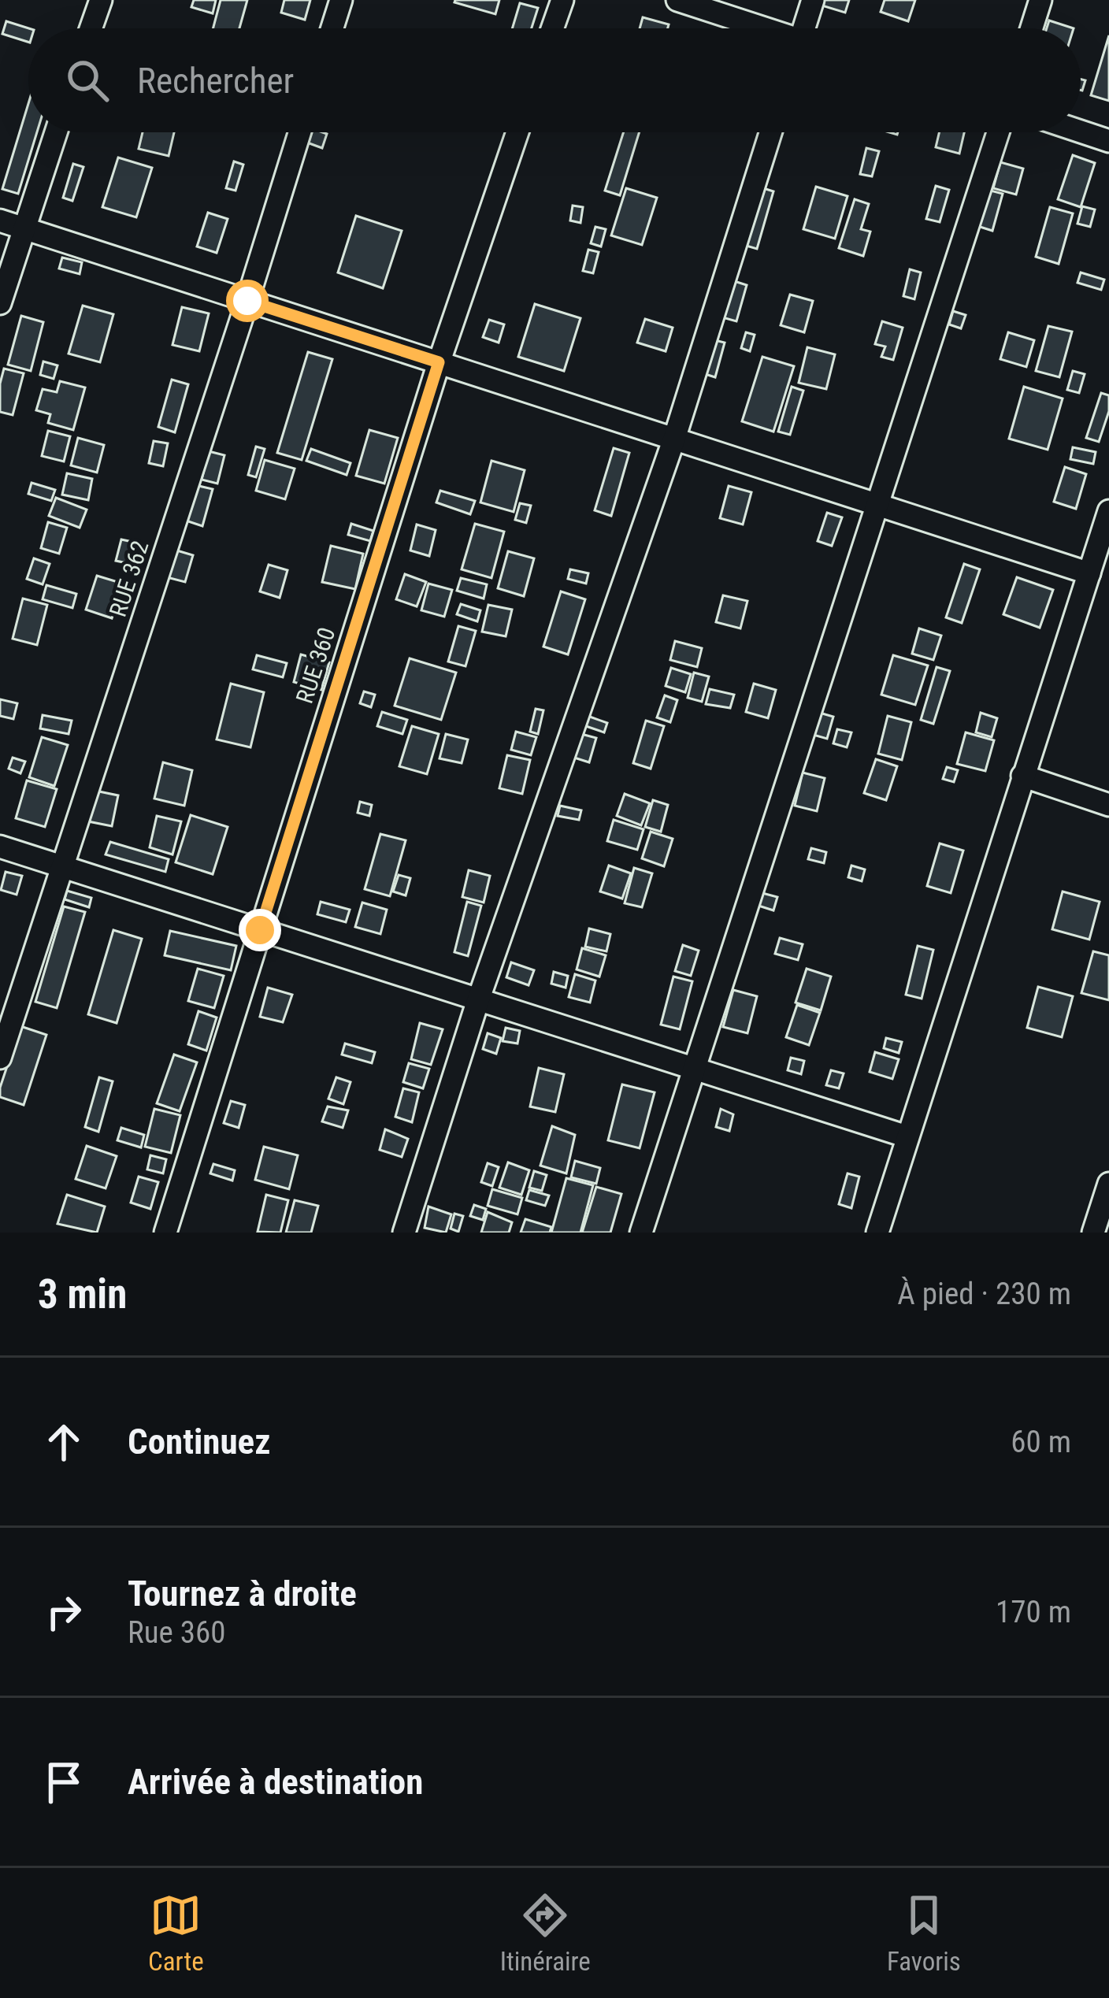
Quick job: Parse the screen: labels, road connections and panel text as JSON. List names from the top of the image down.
{
  "streets": {
    "street": ["RUE 362", "RUE 360"]
  },
  "page": {
    "search": "Rechercher",
    "heading": ["3 min", "À pied · 230 m"],
    "list": [
      ["Continuez", "60 m"],
      ["Tournez à droite", "Rue 360", "170 m"],
      "Arrivée à destination"
    ],
    "nav": ["Carte", "Itinéraire", "Favoris"]
  }
}
